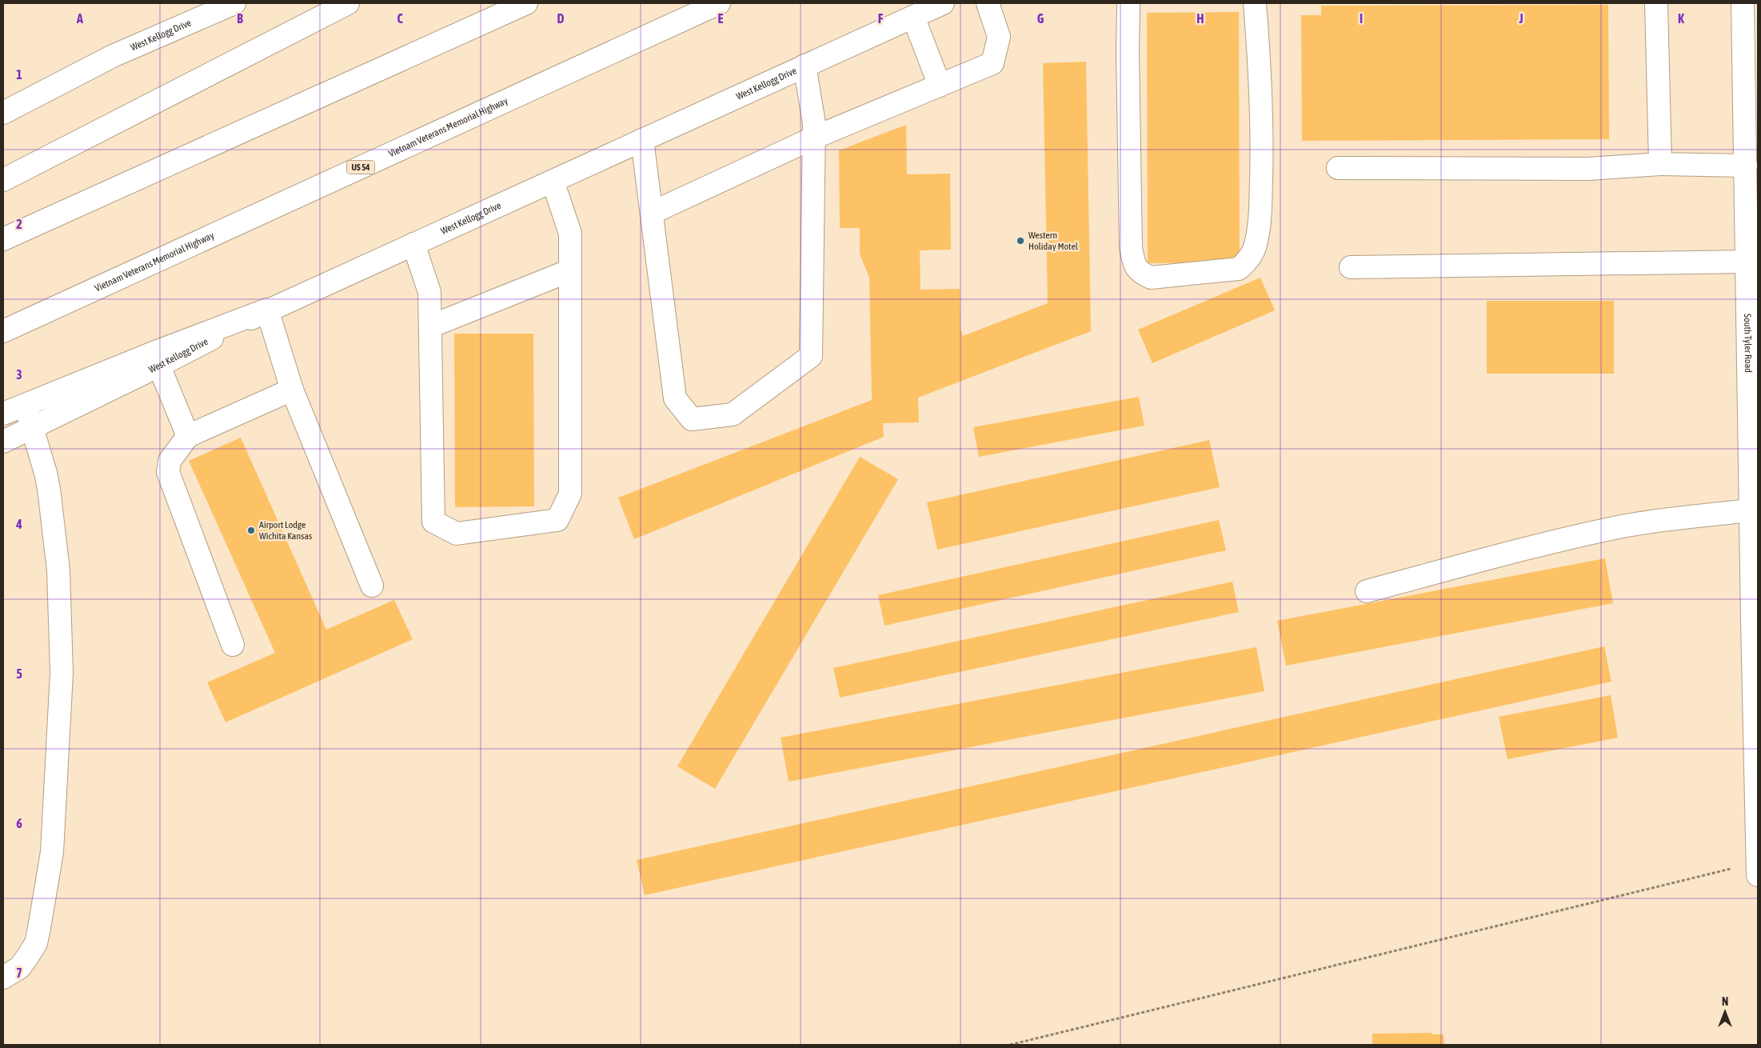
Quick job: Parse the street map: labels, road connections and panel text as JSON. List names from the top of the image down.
{
  "streets": {
    "main road": [
      "West Kellogg Drive",
      "Vietnam Veterans Memorial Highway",
      "US 54",
      "South Tyler Road"
    ]
  },
  "places": ["Western Holiday Motel", "Airport Lodge Wichita Kansas"],
  "north": "top",
  "grid": {
    "columns": [
      "A",
      "B",
      "C",
      "D",
      "E",
      "F",
      "G",
      "H",
      "I",
      "J",
      "K"
    ],
    "rows": [
      "1",
      "2",
      "3",
      "4",
      "5",
      "6",
      "7"
    ]
  }
}
